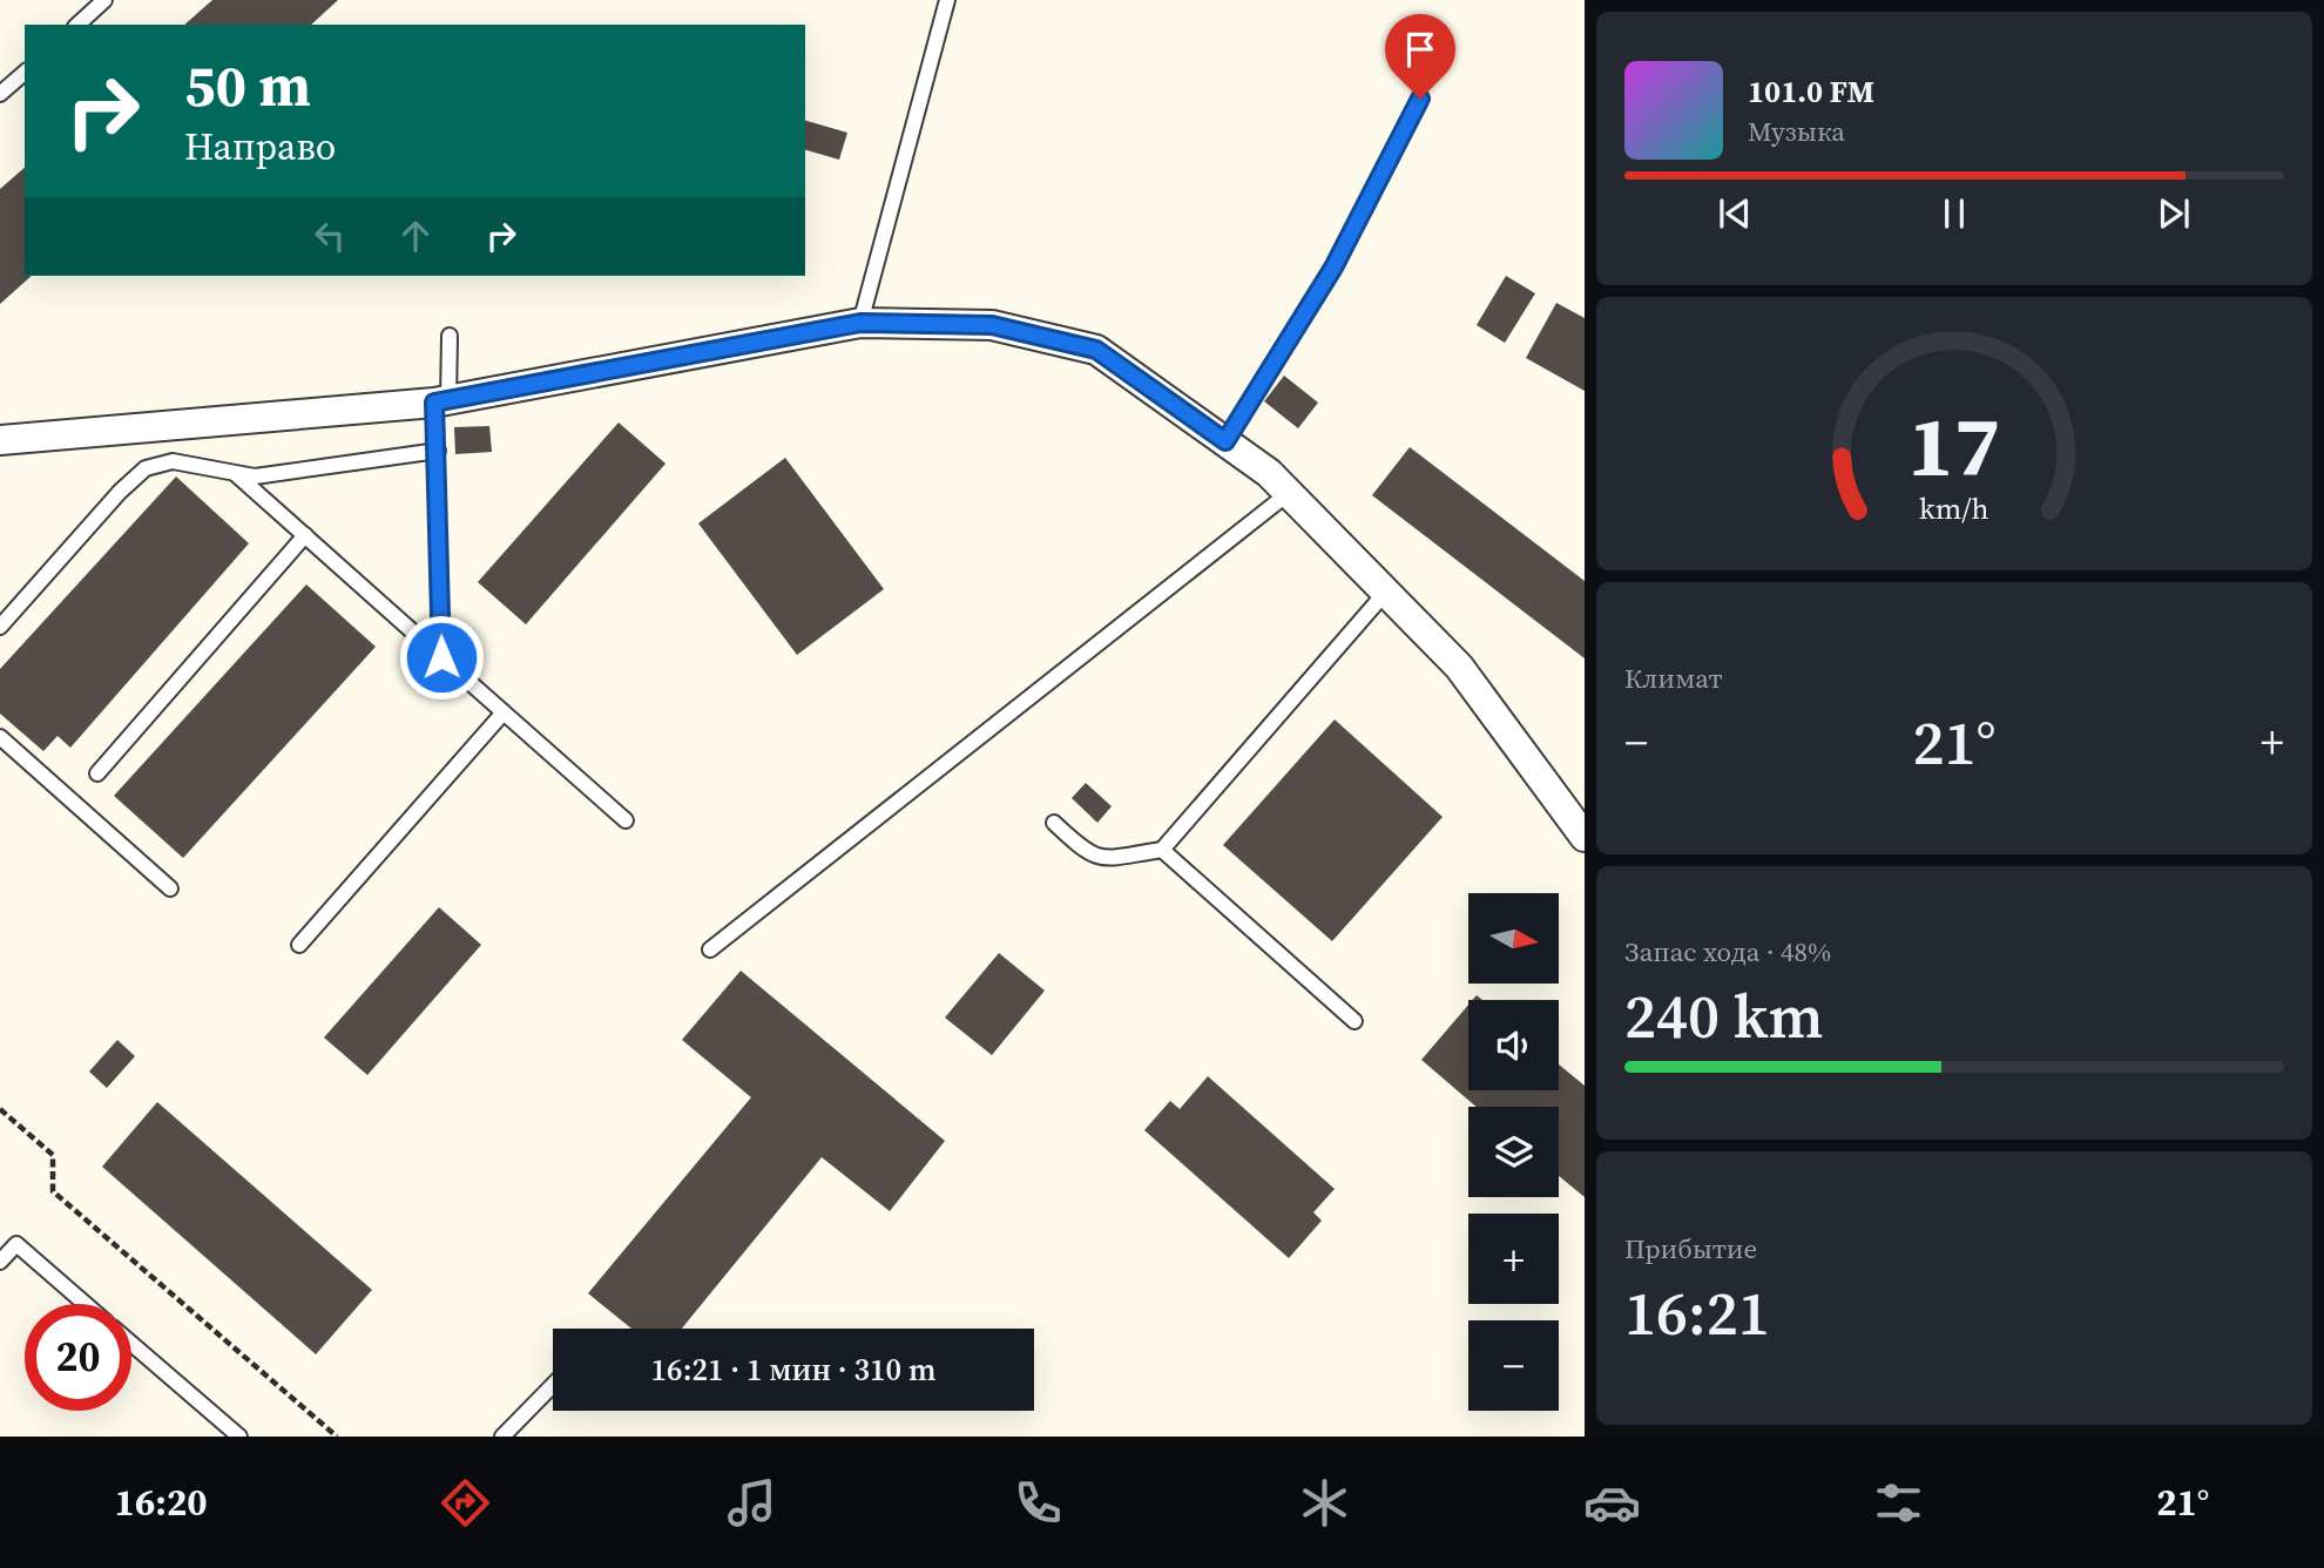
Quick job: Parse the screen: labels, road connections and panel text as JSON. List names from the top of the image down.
{
  "north": "right",
  "page": {
    "turn": ["50 m", "Направо"],
    "song": ["101.0 FM", "Музыка"],
    "tile": [
      "Климат",
      ["Запас хода · 48%", "240 km"],
      ["Прибытие", "16:21"]
    ],
    "heat": ["−", "21°", "+"],
    "map_buttons": ["+", "−"],
    "limit": "20",
    "trip": "16:21 · 1 мин · 310 m",
    "tabs": ["16:20", "21°"],
    "gauge": ["17", "km/h"]
  }
}
